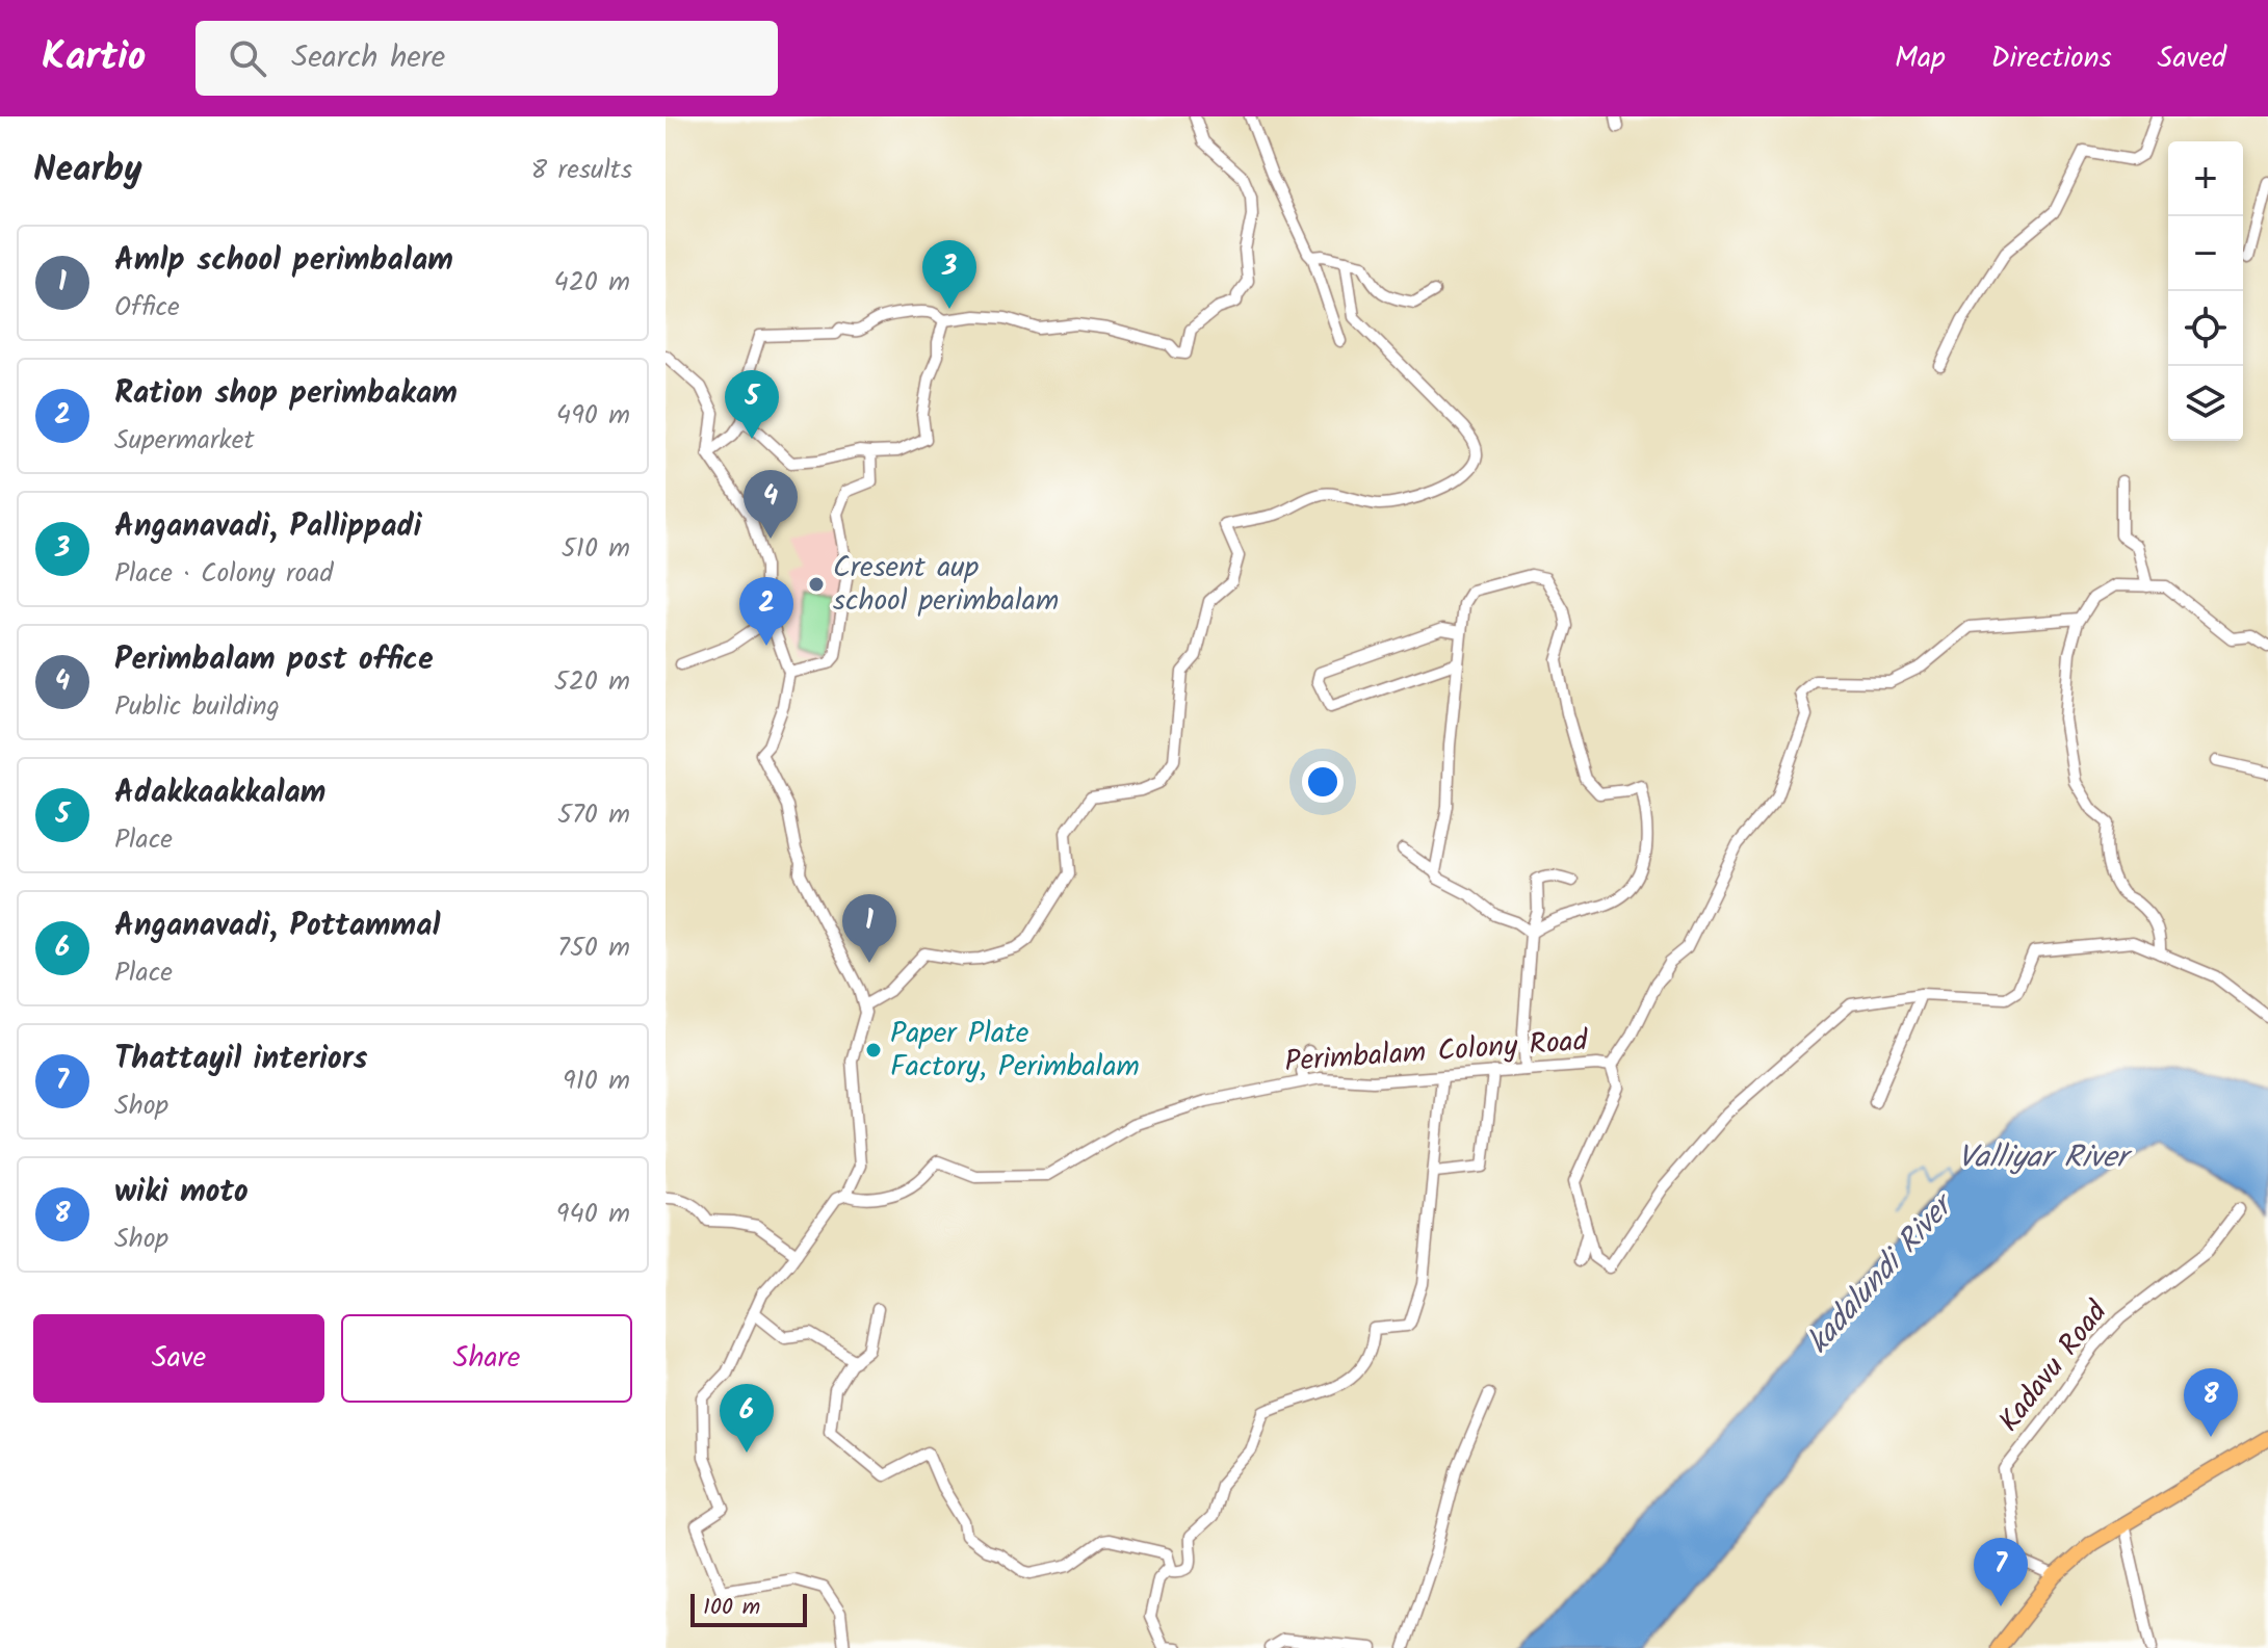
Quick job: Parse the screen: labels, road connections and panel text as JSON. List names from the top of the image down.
{
  "streets": {
    "street": ["Perimbalam Colony Road", "Kadavu Road"]
  },
  "water": ["Valliyar River", "kadalundi River"],
  "places": ["Cresent aup school perimbalam", "Paper Plate Factory, Perimbalam"],
  "scale_bar": "100 m",
  "page": {
    "header": "Kartio",
    "search": "Search here",
    "nav": ["Map", "Directions", "Saved"],
    "heading": ["Nearby", "8 results"],
    "map_buttons": ["+", "−"],
    "list": [
      {
        "mark": "1",
        "name": "Amlp school perimbalam",
        "note": "Office",
        "value": "420 m"
      },
      {
        "mark": "2",
        "name": "Ration shop perimbakam",
        "note": "Supermarket",
        "value": "490 m"
      },
      {
        "mark": "3",
        "name": "Anganavadi, Pallippadi",
        "note": "Place · Colony road",
        "value": "510 m"
      },
      {
        "mark": "4",
        "name": "Perimbalam post office",
        "note": "Public building",
        "value": "520 m"
      },
      {
        "mark": "5",
        "name": "Adakkaakkalam",
        "note": "Place",
        "value": "570 m"
      },
      {
        "mark": "6",
        "name": "Anganavadi, Pottammal",
        "note": "Place",
        "value": "750 m"
      },
      {
        "mark": "7",
        "name": "Thattayil interiors",
        "note": "Shop",
        "value": "910 m"
      },
      {
        "mark": "8",
        "name": "wiki moto",
        "note": "Shop",
        "value": "940 m"
      }
    ],
    "pins": [
      "3",
      "5",
      "4",
      "2",
      "1",
      "8",
      "6",
      "7"
    ],
    "buttons": ["Save", "Share"],
    "scale": "100 m"
  }
}
